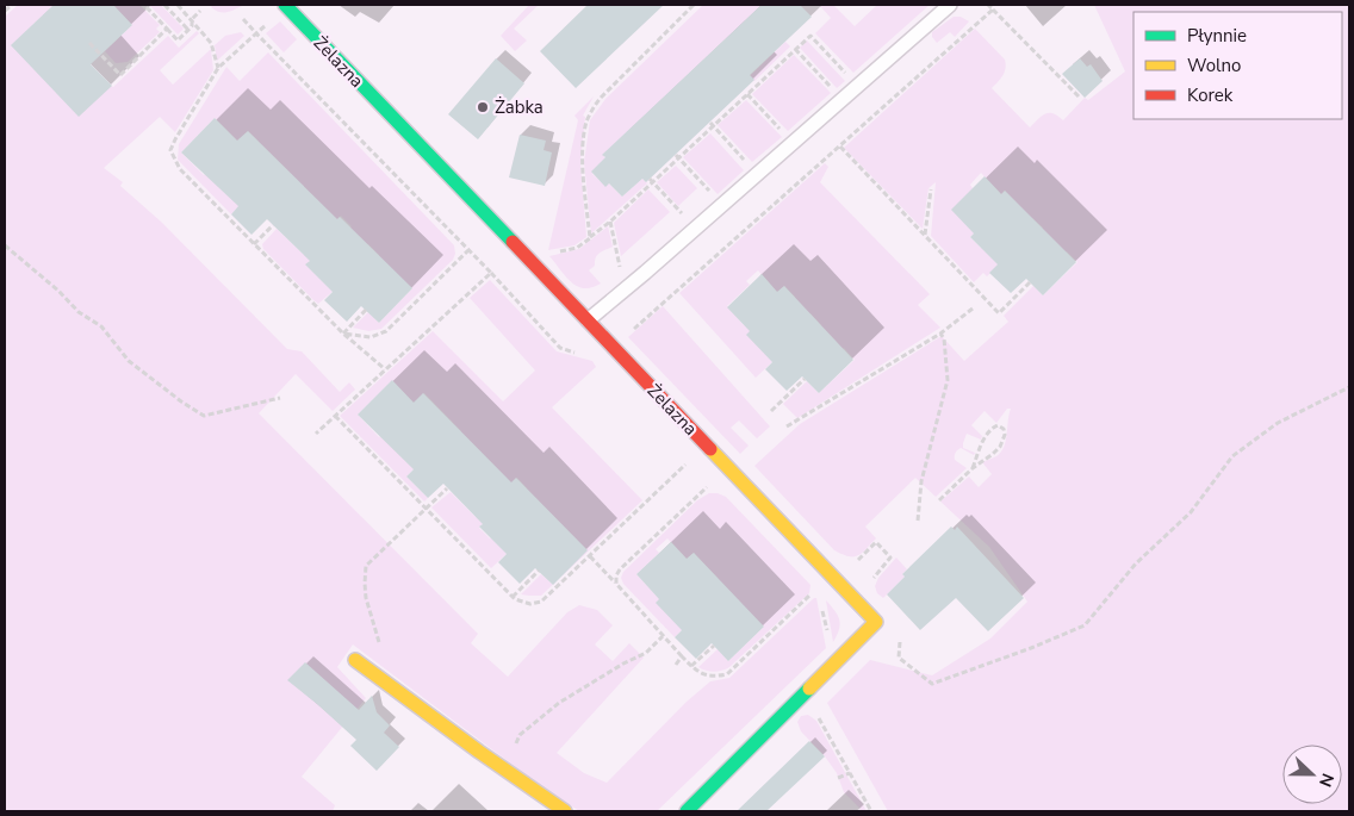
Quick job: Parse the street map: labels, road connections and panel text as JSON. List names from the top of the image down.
{
  "streets": {
    "street": ["Żelazna"]
  },
  "places": ["Żabka"],
  "legend": ["Płynnie", "Wolno", "Korek"],
  "north": "right"
}
